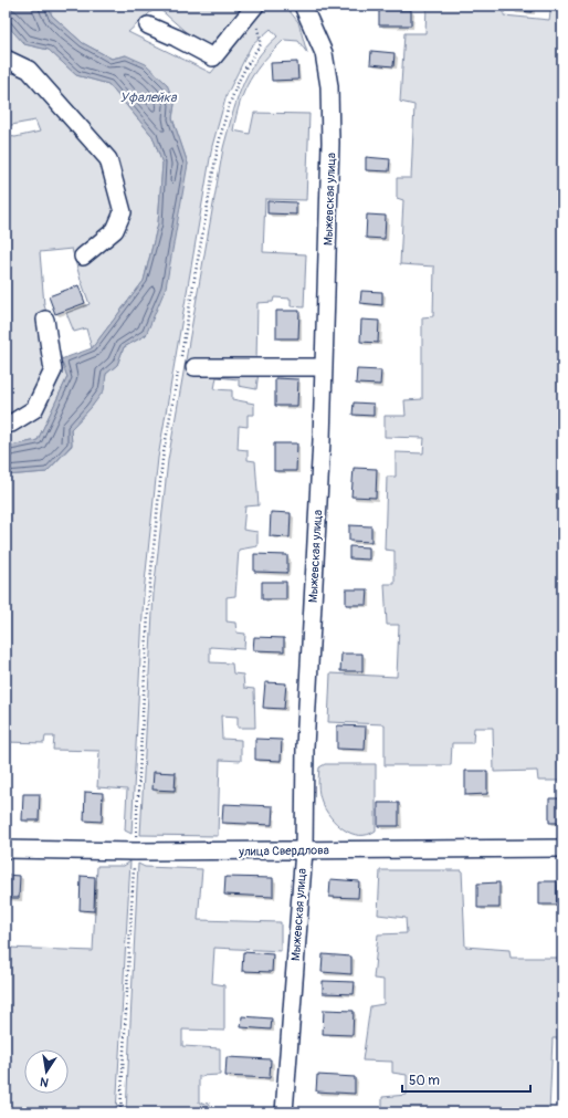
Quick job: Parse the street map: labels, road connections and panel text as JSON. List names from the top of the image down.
{
  "streets": {
    "street": ["Мыжевская улица", "улица Свердлова"]
  },
  "crossings": [
    ["Мыжевская улица", "улица Свердлова"]
  ],
  "water": ["Уфалейка"],
  "scale_bar": "50 m",
  "north": "bottom"
}
